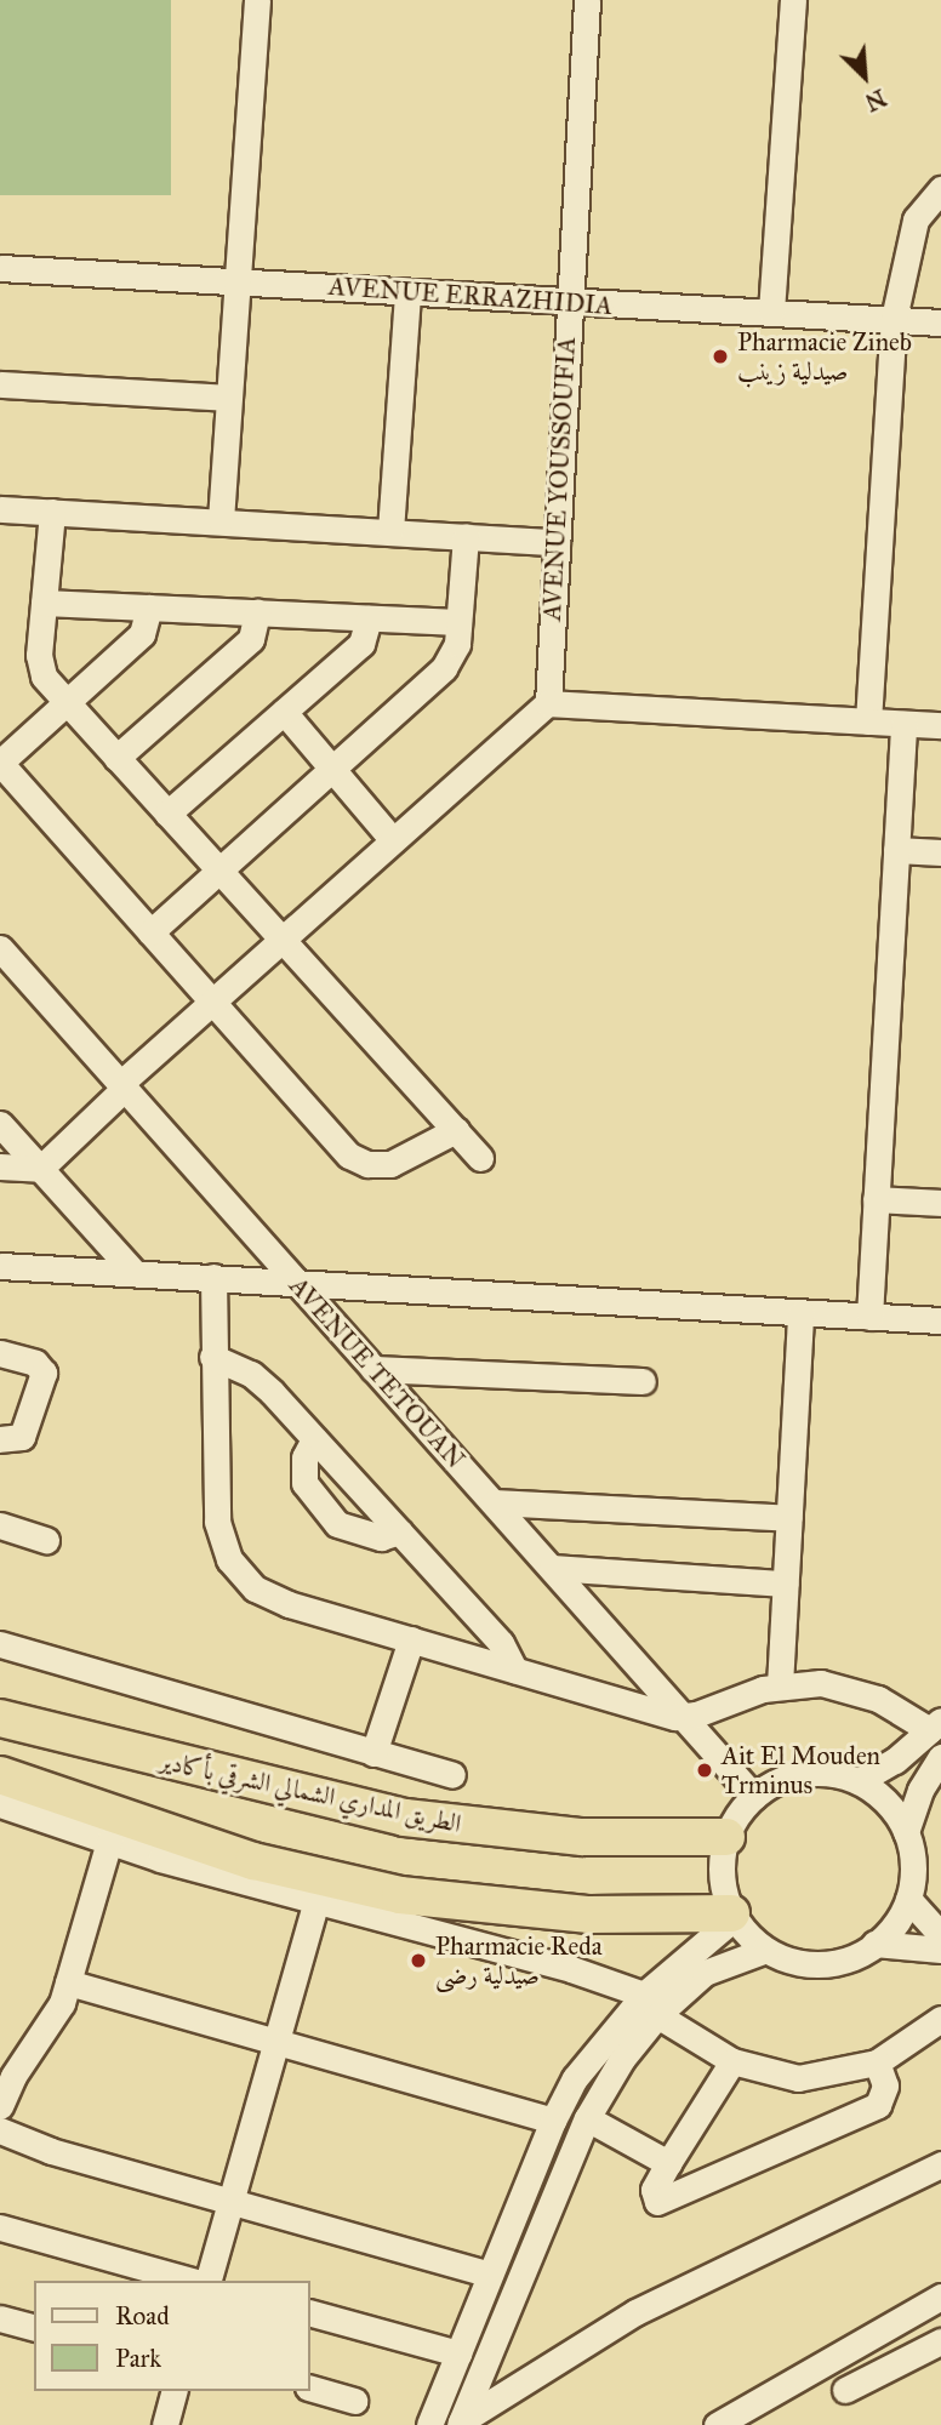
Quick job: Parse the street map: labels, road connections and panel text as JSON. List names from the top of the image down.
{
  "streets": {
    "highway": ["الطريق المداري الشمالي الشرقي بأكادير"],
    "street": ["AVENUE ERRAZHIDIA", "AVENUE YOUSSOUFIA", "AVENUE TETOUAN"]
  },
  "crossings": [
    ["AVENUE ERRAZHIDIA", "AVENUE YOUSSOUFIA"],
    ["AVENUE TETOUAN", "الطريق المداري الشمالي الشرقي بأكادير"]
  ],
  "places": ["Pharmacie Zineb صيدلية زينب", "Ait El Mouden Trminus", "Pharmacie Reda صيدلية رضى"],
  "legend": ["Road", "Park"],
  "north": "bottom right"
}
